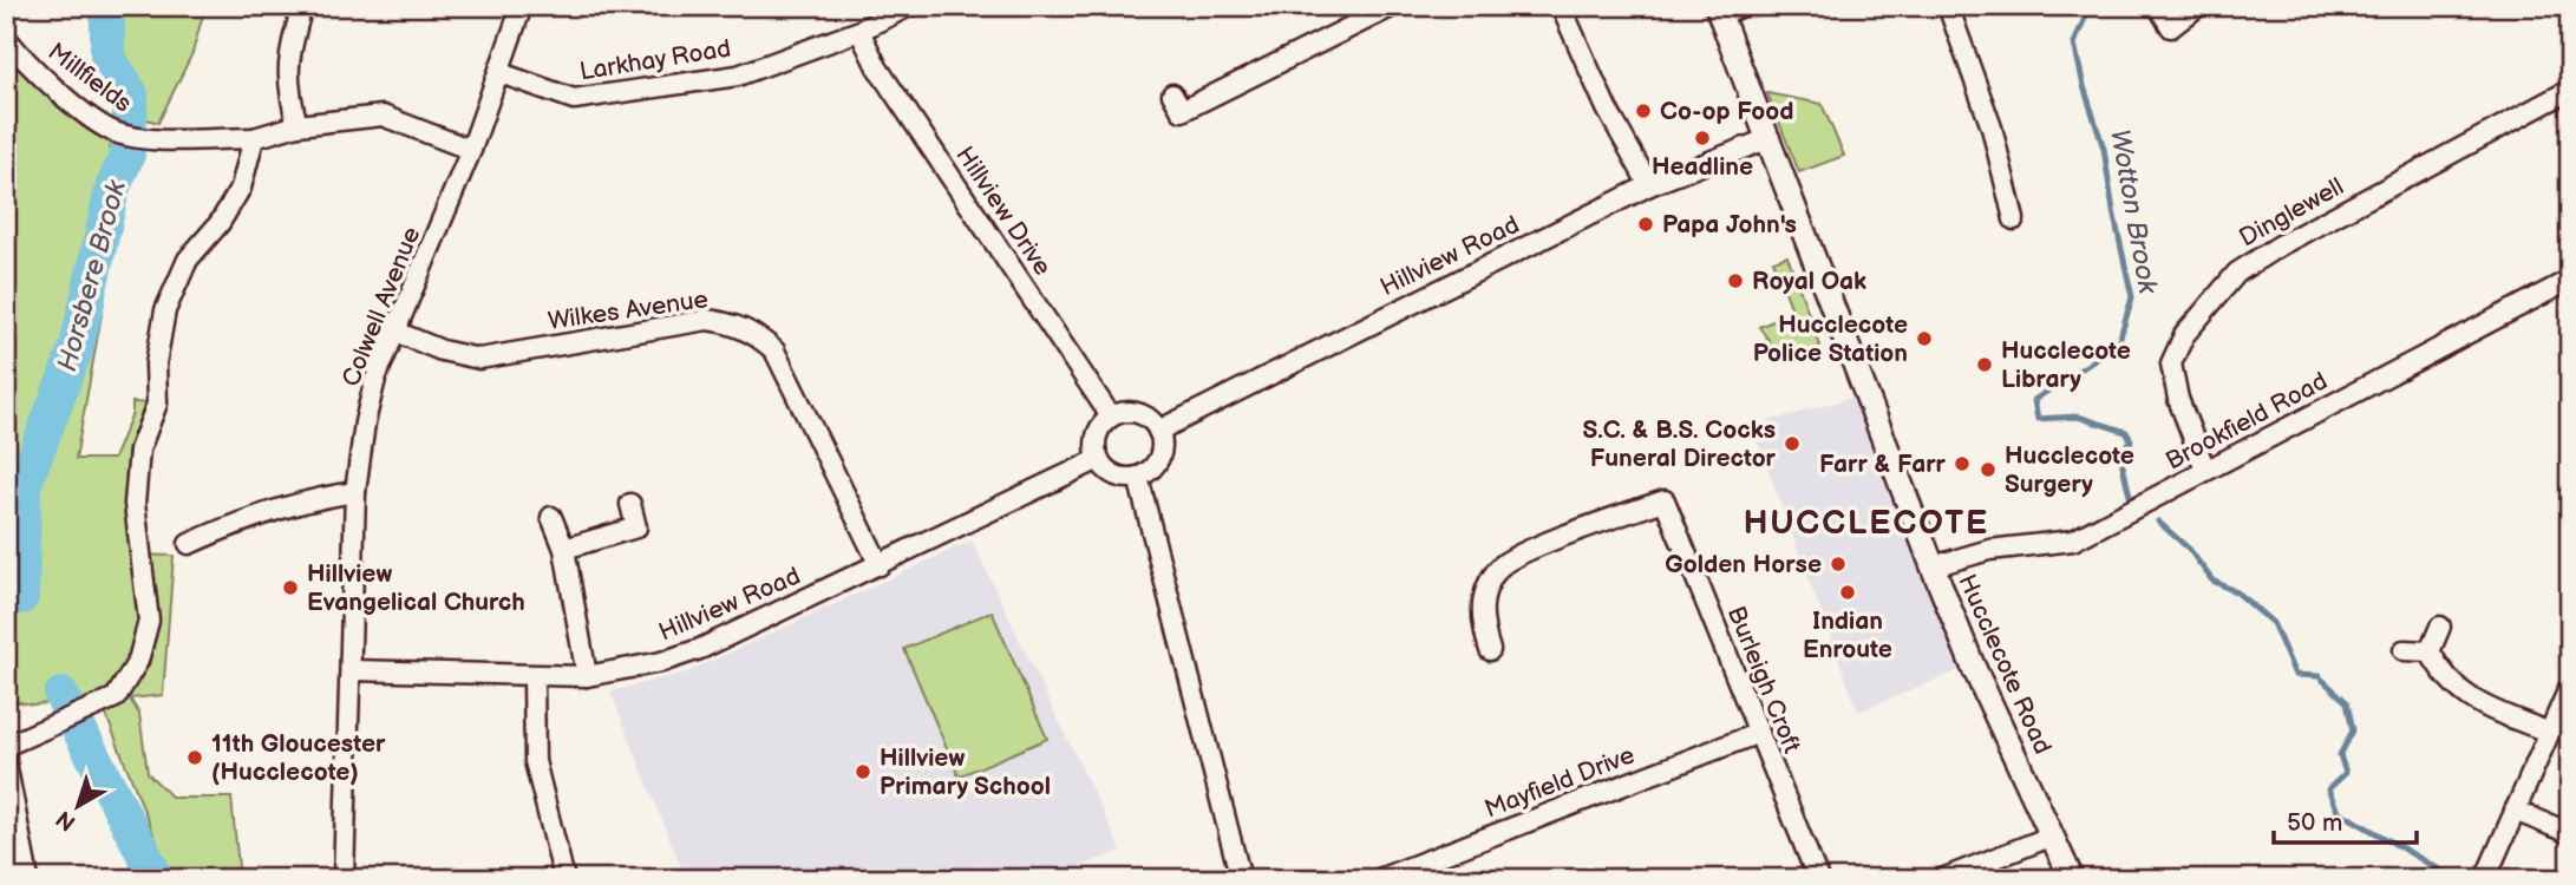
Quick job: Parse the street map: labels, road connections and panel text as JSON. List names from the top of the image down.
{
  "streets": {
    "street": [
      "Larkhay Road",
      "Millfields",
      "Hillview Drive",
      "Dinglewell",
      "Hillview Road",
      "Colwell Avenue",
      "Wilkes Avenue",
      "Brookfield Road",
      "Hucclecote Road",
      "Burleigh Croft",
      "Mayfield Drive"
    ]
  },
  "crossings": [
    ["Larkhay Road", "Hillview Drive"],
    ["Larkhay Road", "Colwell Avenue"],
    ["Hillview Drive", "Hillview Road"],
    ["Dinglewell", "Brookfield Road"],
    ["Hillview Road", "Colwell Avenue"],
    ["Hillview Road", "Wilkes Avenue"],
    ["Hillview Road", "Hucclecote Road"],
    ["Colwell Avenue", "Wilkes Avenue"],
    ["Brookfield Road", "Hucclecote Road"],
    ["Burleigh Croft", "Mayfield Drive"]
  ],
  "districts": ["HUCCLECOTE"],
  "water": ["Wotton Brook", "Horsbere Brook"],
  "places": [
    "Co-op Food",
    "Headline",
    "Papa John's",
    "Royal Oak",
    "Hucclecote Police Station",
    "Hucclecote Library",
    "S.C. & B.S. Cocks Funeral Director",
    "Farr & Farr",
    "Hucclecote Surgery",
    "Golden Horse",
    "Hillview Evangelical Church",
    "Indian Enroute",
    "11th Gloucester (Hucclecote)",
    "Hillview Primary School"
  ],
  "scale_bar": "50 m",
  "north": "bottom left"
}
